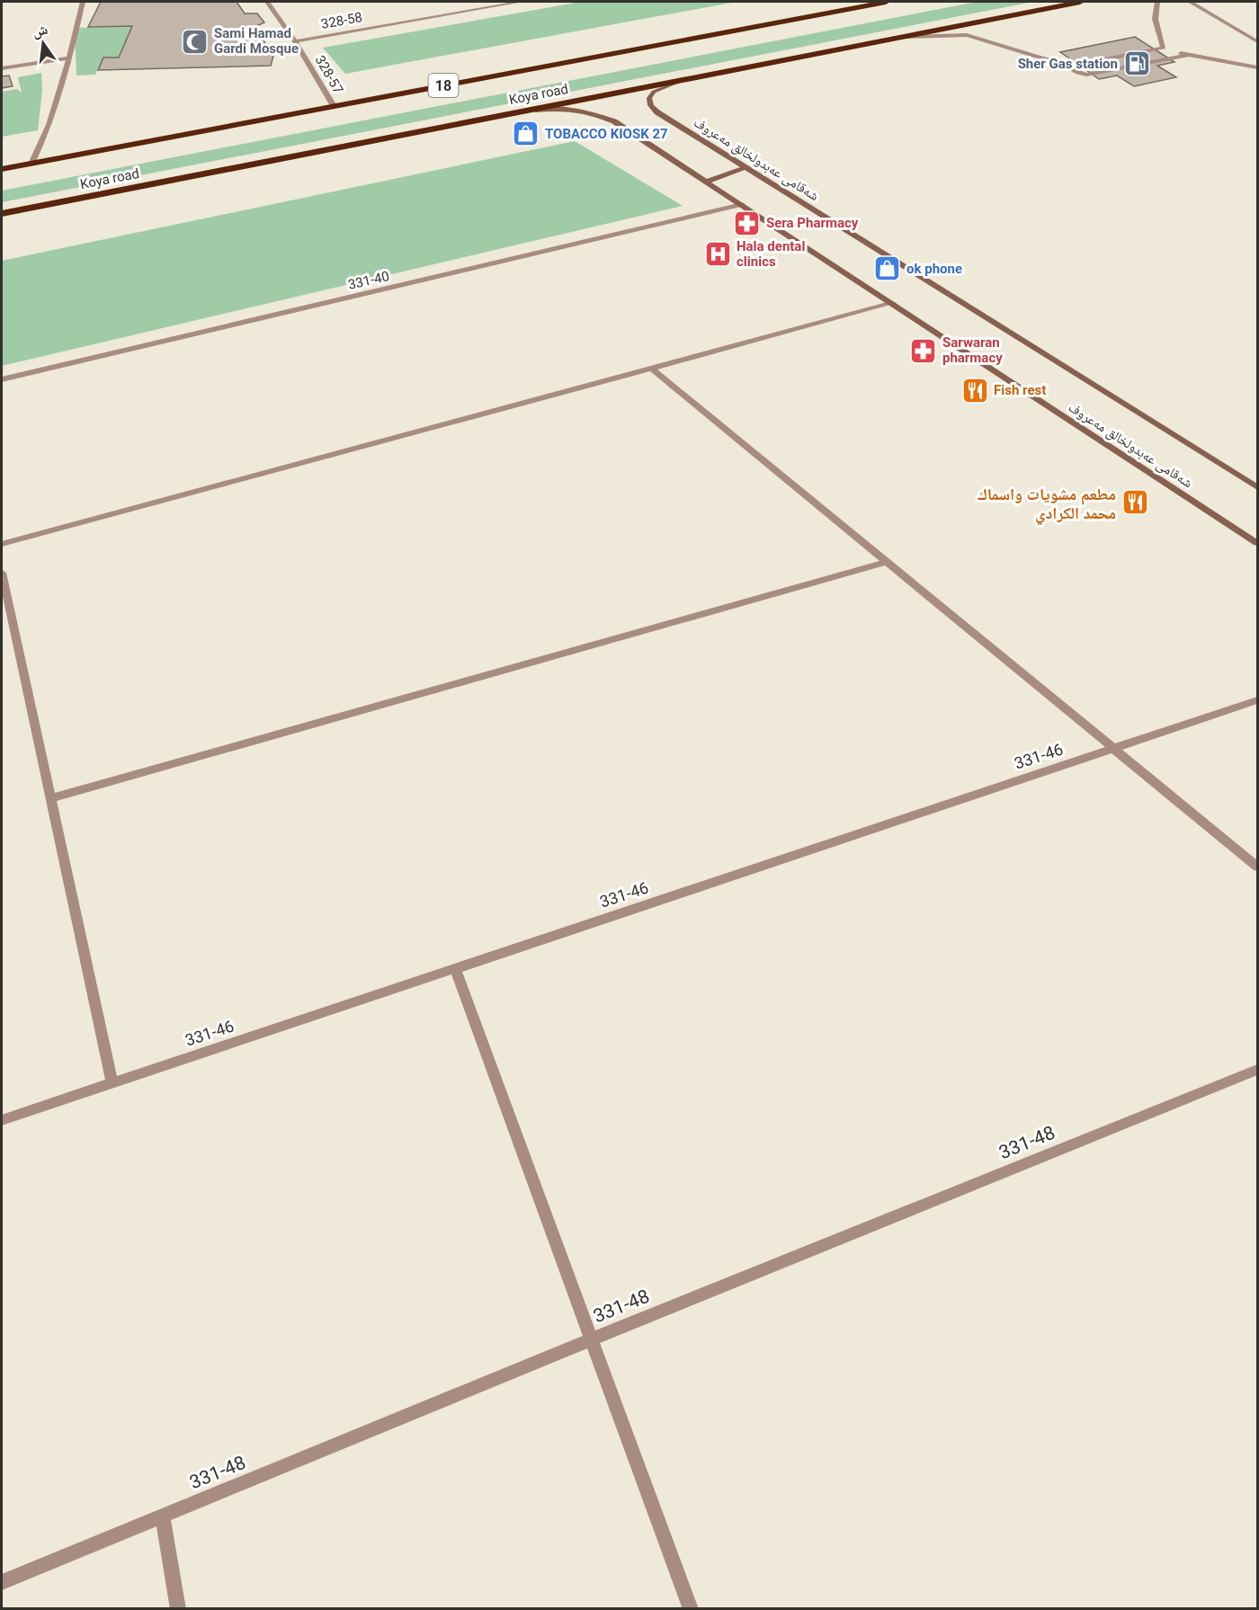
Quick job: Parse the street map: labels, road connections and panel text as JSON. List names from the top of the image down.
{
  "streets": {
    "highway": ["18", "Koya road"],
    "main road": ["شەقامی عەبدولخالق مەعروف"],
    "street": [
      "328-58",
      "328-57",
      "331-40",
      "331-46",
      "331-48"
    ]
  },
  "crossings": [
    ["328-58", "328-57"],
    ["328-57", "Koya road"],
    ["Koya road", "شەقامی عەبدولخالق مەعروف"],
    ["شەقامی عەبدولخالق مەعروف", "331-40"]
  ],
  "places": {
    "mosque": ["Sami Hamad Gardi Mosque"],
    "fuel station": ["Sher Gas station"],
    "shop": ["TOBACCO KIOSK 27", "ok phone"],
    "pharmacy": ["Sera Pharmacy", "Sarwaran pharmacy"],
    "hospital": ["Hala dental clinics"],
    "restaurant": ["Fish rest", "مطعم مشويات واسماك محمد الكرادي"]
  },
  "north": "top"
}
